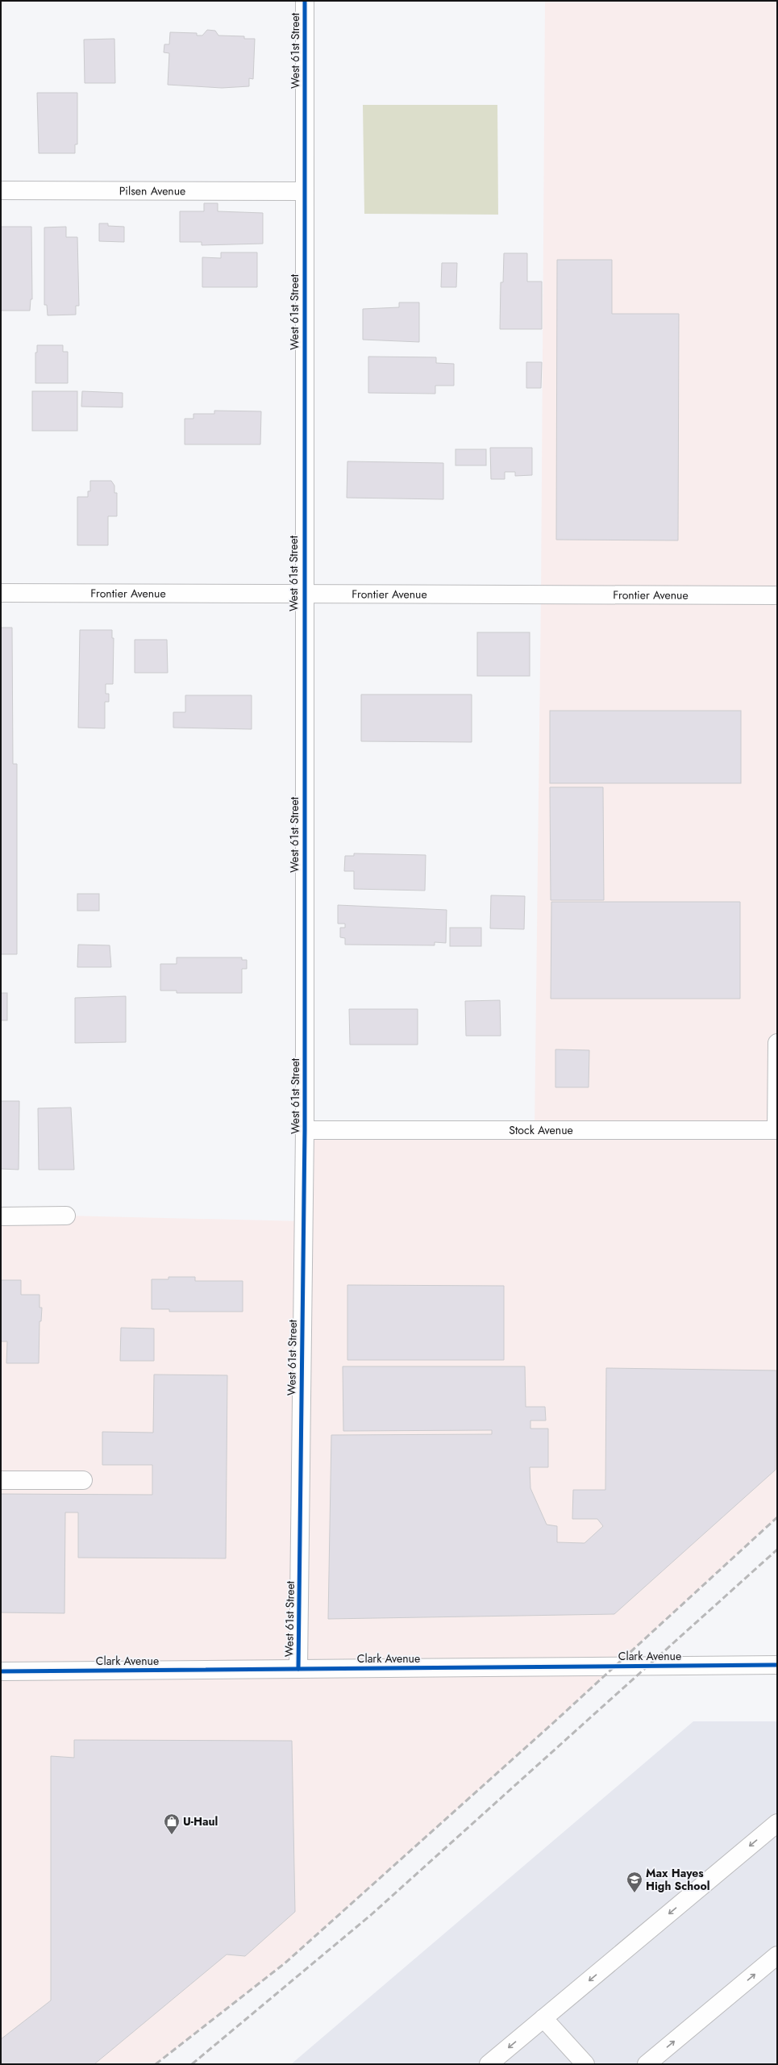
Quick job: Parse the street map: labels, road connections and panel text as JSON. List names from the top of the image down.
{
  "streets": {
    "street": [
      "West 61st Street",
      "Pilsen Avenue",
      "Frontier Avenue",
      "Stock Avenue",
      "Clark Avenue"
    ]
  },
  "crossings": [
    ["West 61st Street", "Pilsen Avenue"],
    ["West 61st Street", "Frontier Avenue"],
    ["West 61st Street", "Stock Avenue"],
    ["West 61st Street", "Clark Avenue"]
  ],
  "places": {
    "shop": ["U-Haul"],
    "school or university": ["Max Hayes High School"]
  }
}
